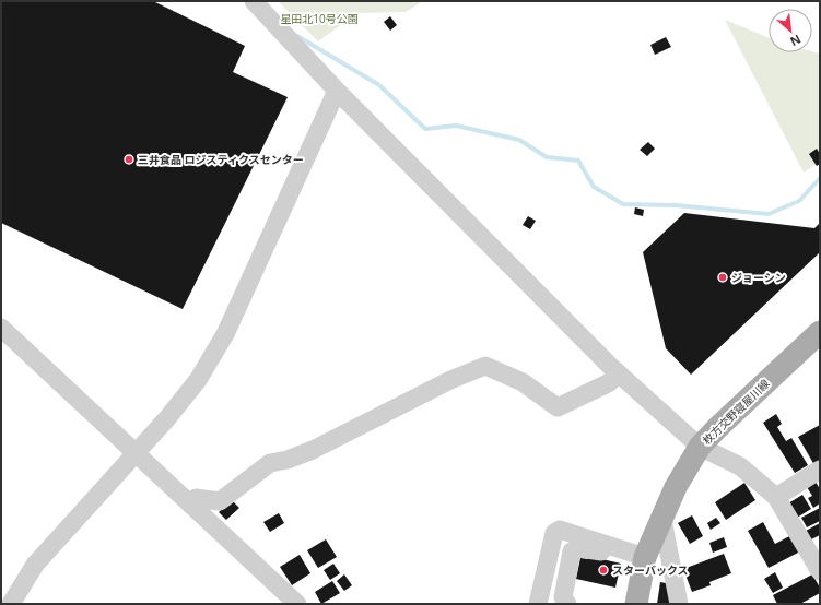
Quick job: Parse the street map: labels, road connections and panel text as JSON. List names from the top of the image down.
{
  "streets": {
    "main road": ["枚方交野寝屋川線"]
  },
  "parks": ["星田北10号公園"],
  "places": ["三井食品 ロジスティクスセンター", "ジョーシン", "スターバックス"],
  "north": "bottom right"
}
